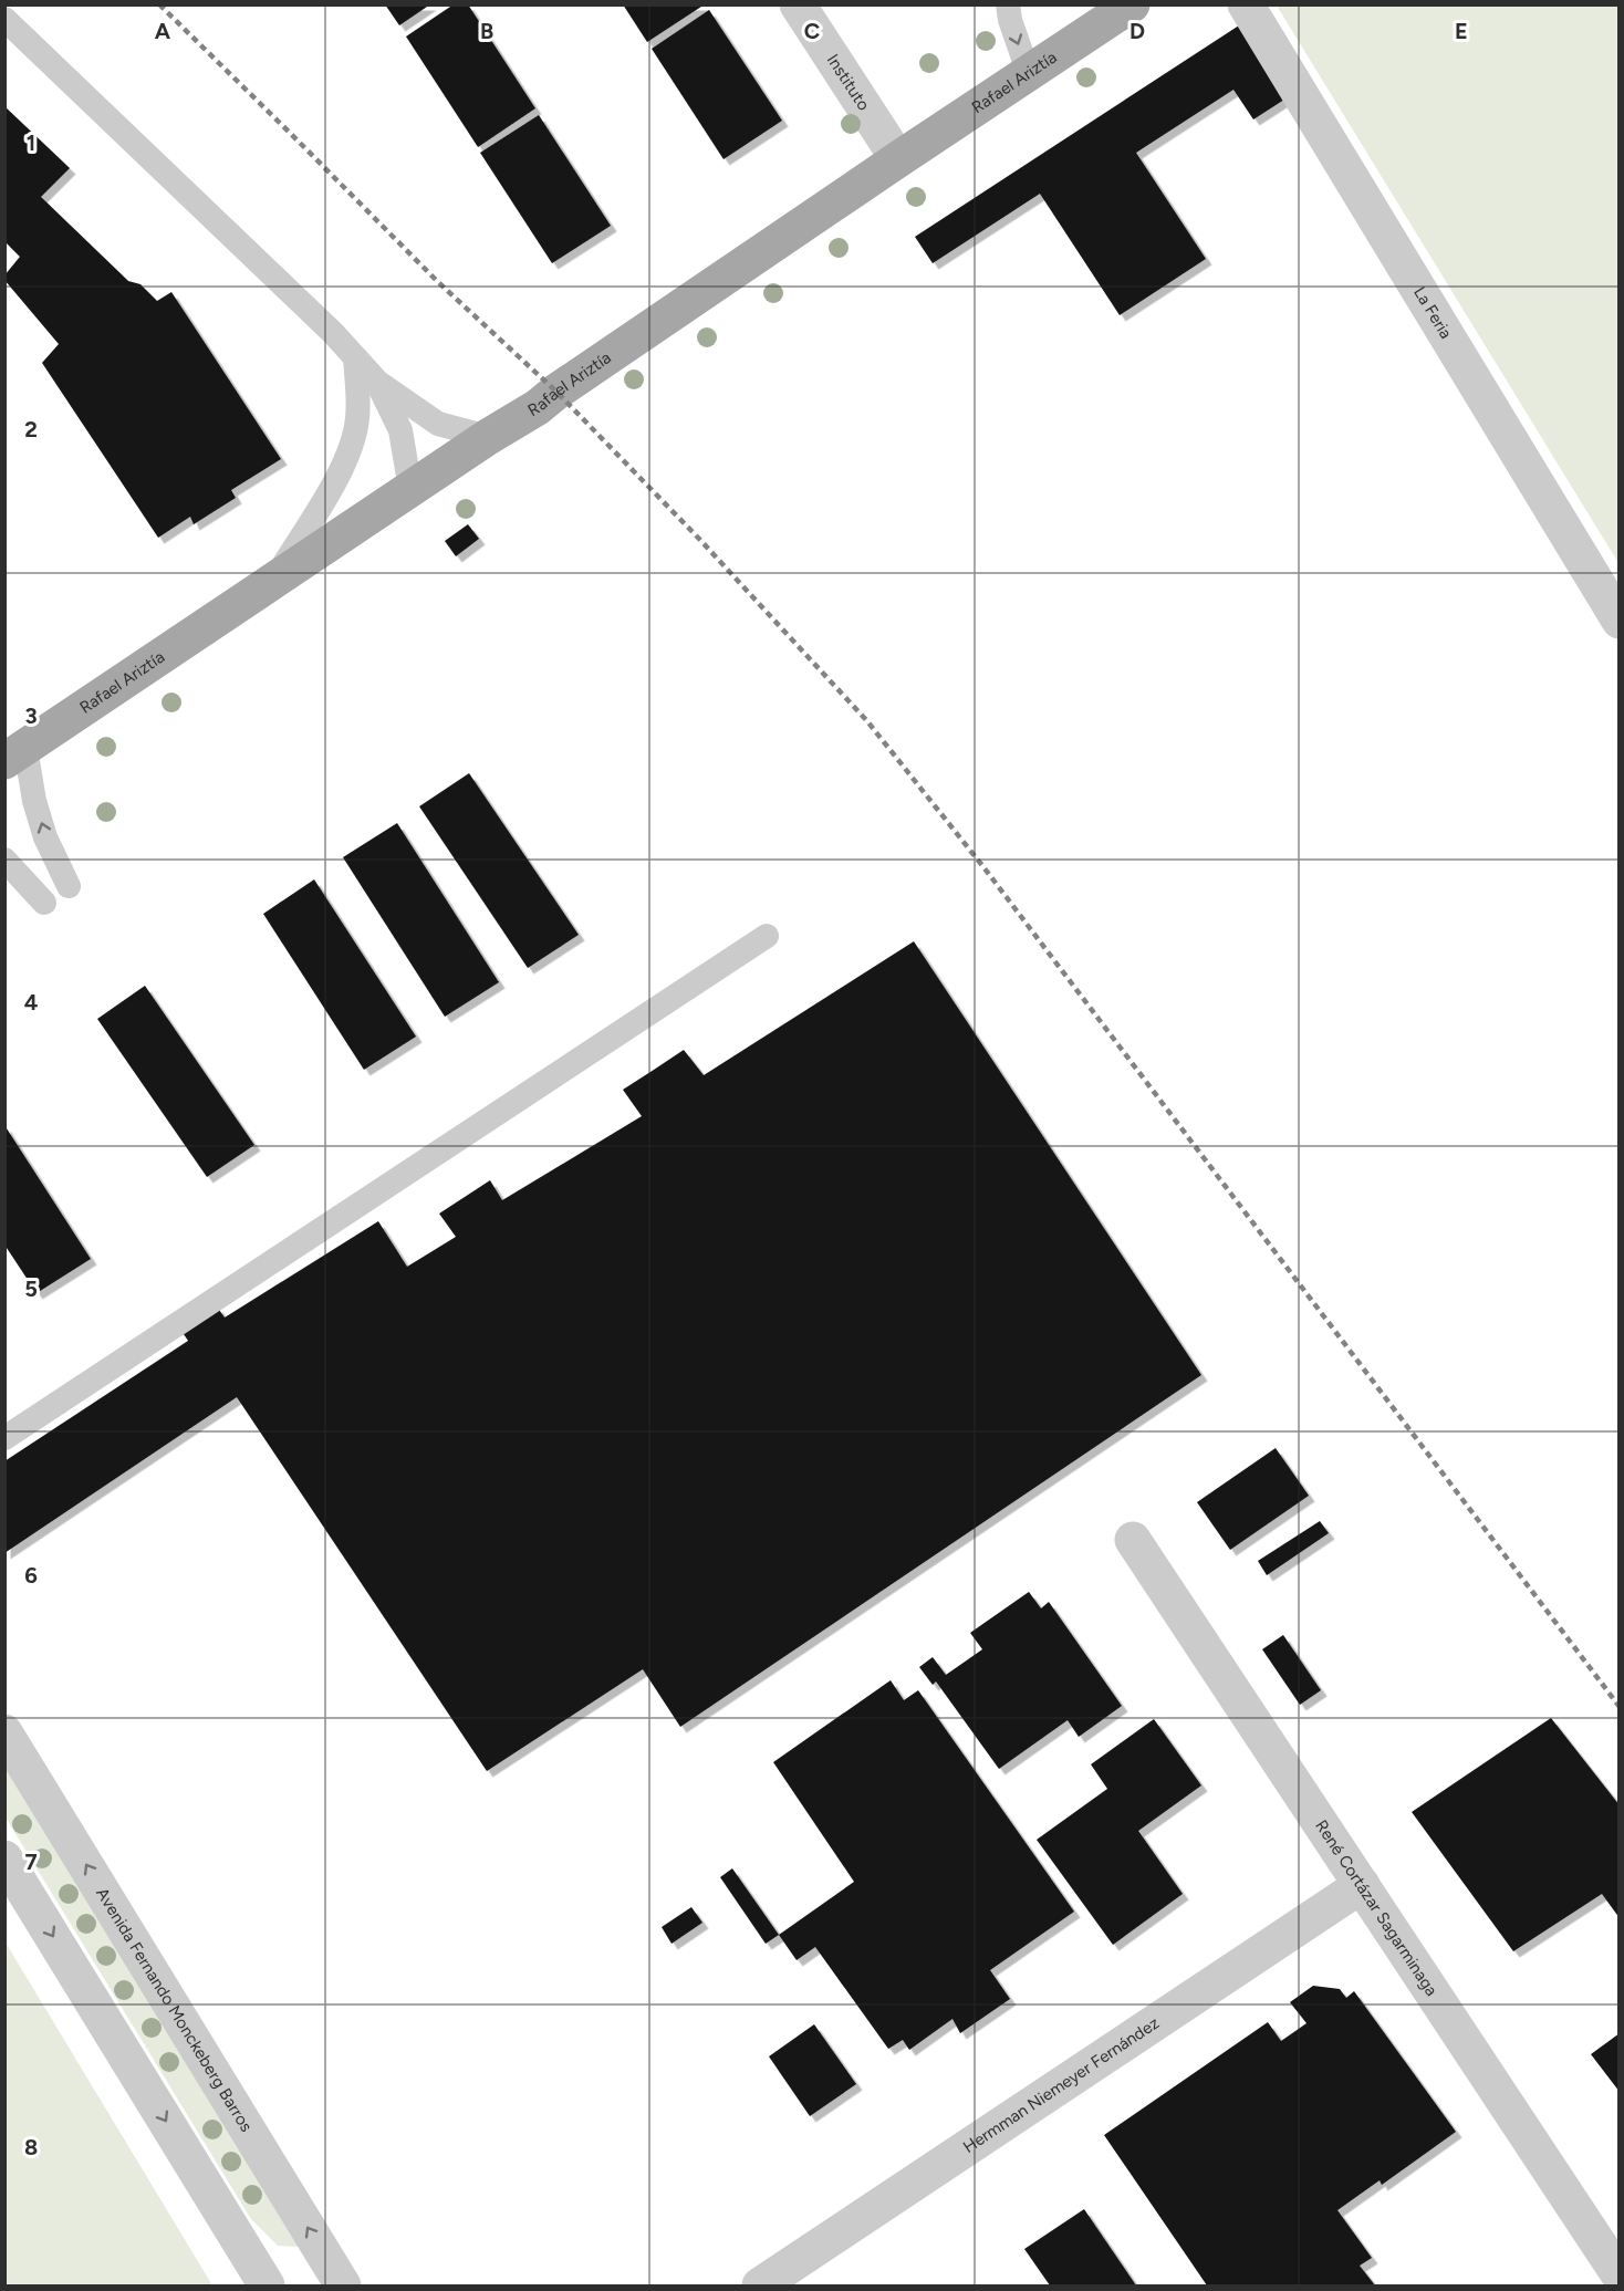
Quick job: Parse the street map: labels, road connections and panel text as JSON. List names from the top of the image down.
{
  "streets": {
    "main road": ["Rafael Ariztía"],
    "street": [
      "Instituto",
      "La Feria",
      "René Cortázar Sagarminaga",
      "Avenida Fernando Monckeberg Barros",
      "Hermman Niemeyer Fernández"
    ]
  },
  "crossings": [
    ["Instituto", "Rafael Ariztía"],
    ["René Cortázar Sagarminaga", "Hermman Niemeyer Fernández"]
  ],
  "grid": {
    "columns": [
      "A",
      "B",
      "C",
      "D",
      "E"
    ],
    "rows": [
      "1",
      "2",
      "3",
      "4",
      "5",
      "6",
      "7",
      "8"
    ]
  }
}
